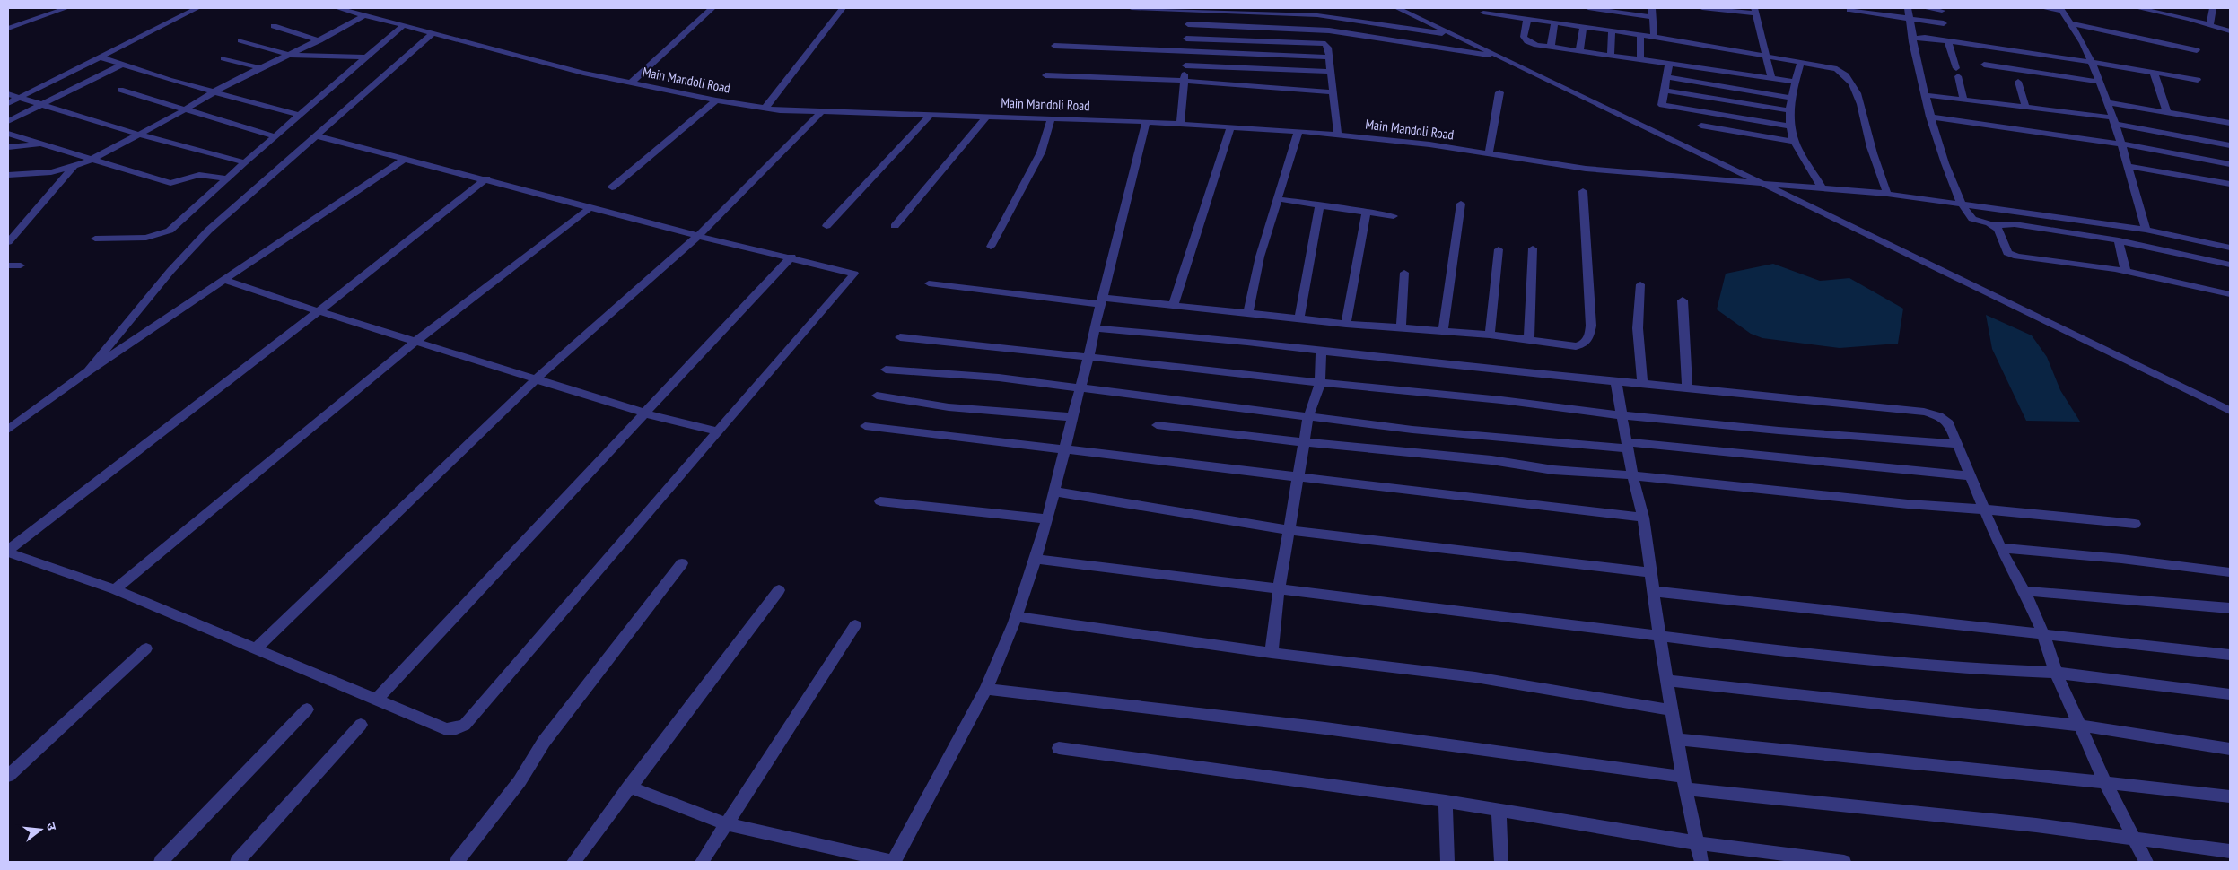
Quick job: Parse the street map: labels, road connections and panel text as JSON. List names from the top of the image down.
{
  "streets": {
    "street": ["Main Mandoli Road"]
  },
  "north": "right"
}
